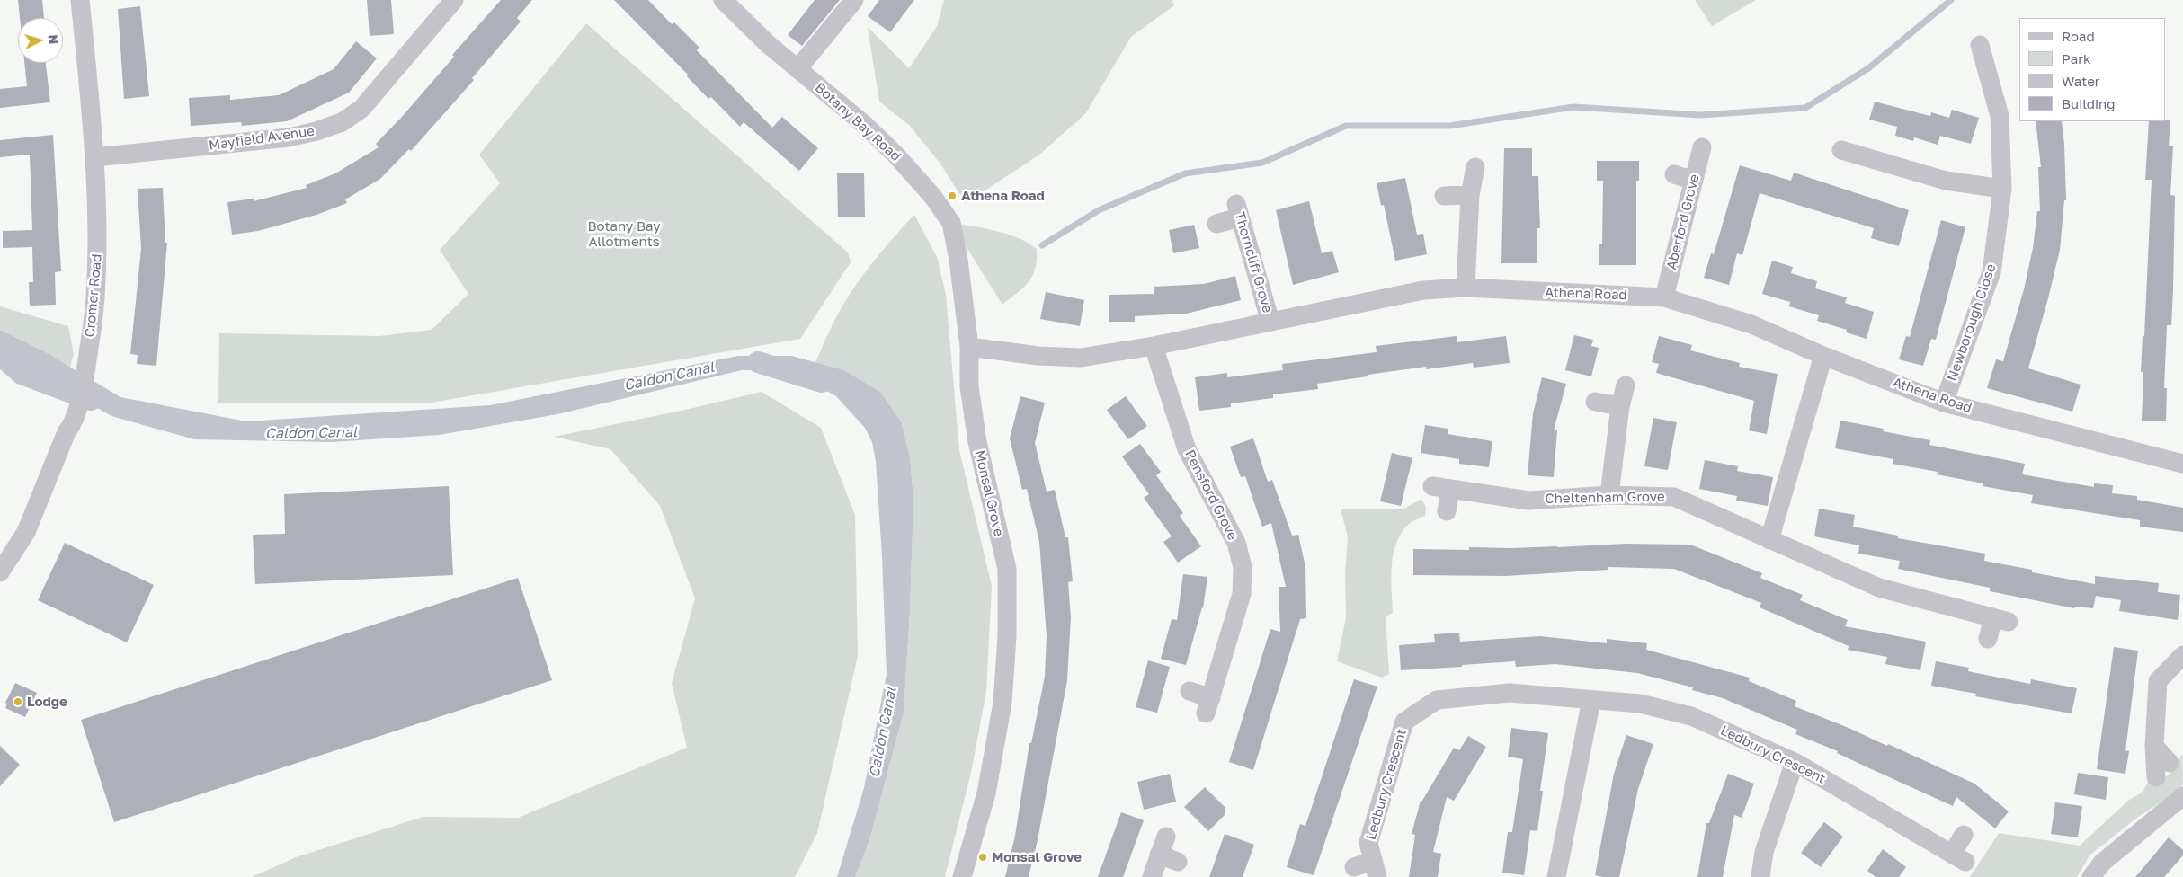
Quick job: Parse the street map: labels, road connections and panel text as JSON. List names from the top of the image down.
{
  "streets": {
    "street": [
      "Botany Bay Road",
      "Mayfield Avenue",
      "Aberford Grove",
      "Thorncliff Grove",
      "Athena Road",
      "Cromer Road",
      "Newborough Close",
      "Monsal Grove",
      "Pensford Grove",
      "Cheltenham Grove",
      "Ledbury Crescent"
    ]
  },
  "crossings": [
    ["Botany Bay Road", "Athena Road"],
    ["Botany Bay Road", "Monsal Grove"],
    ["Mayfield Avenue", "Cromer Road"],
    ["Aberford Grove", "Athena Road"],
    ["Thorncliff Grove", "Athena Road"],
    ["Athena Road", "Newborough Close"],
    ["Athena Road", "Monsal Grove"],
    ["Athena Road", "Pensford Grove"]
  ],
  "water": ["Caldon Canal"],
  "parks": ["Botany Bay Allotments"],
  "places": ["Athena Road", "Lodge", "Monsal Grove"],
  "legend": [
    "Road",
    "Park",
    "Water",
    "Building"
  ],
  "north": "right"
}
